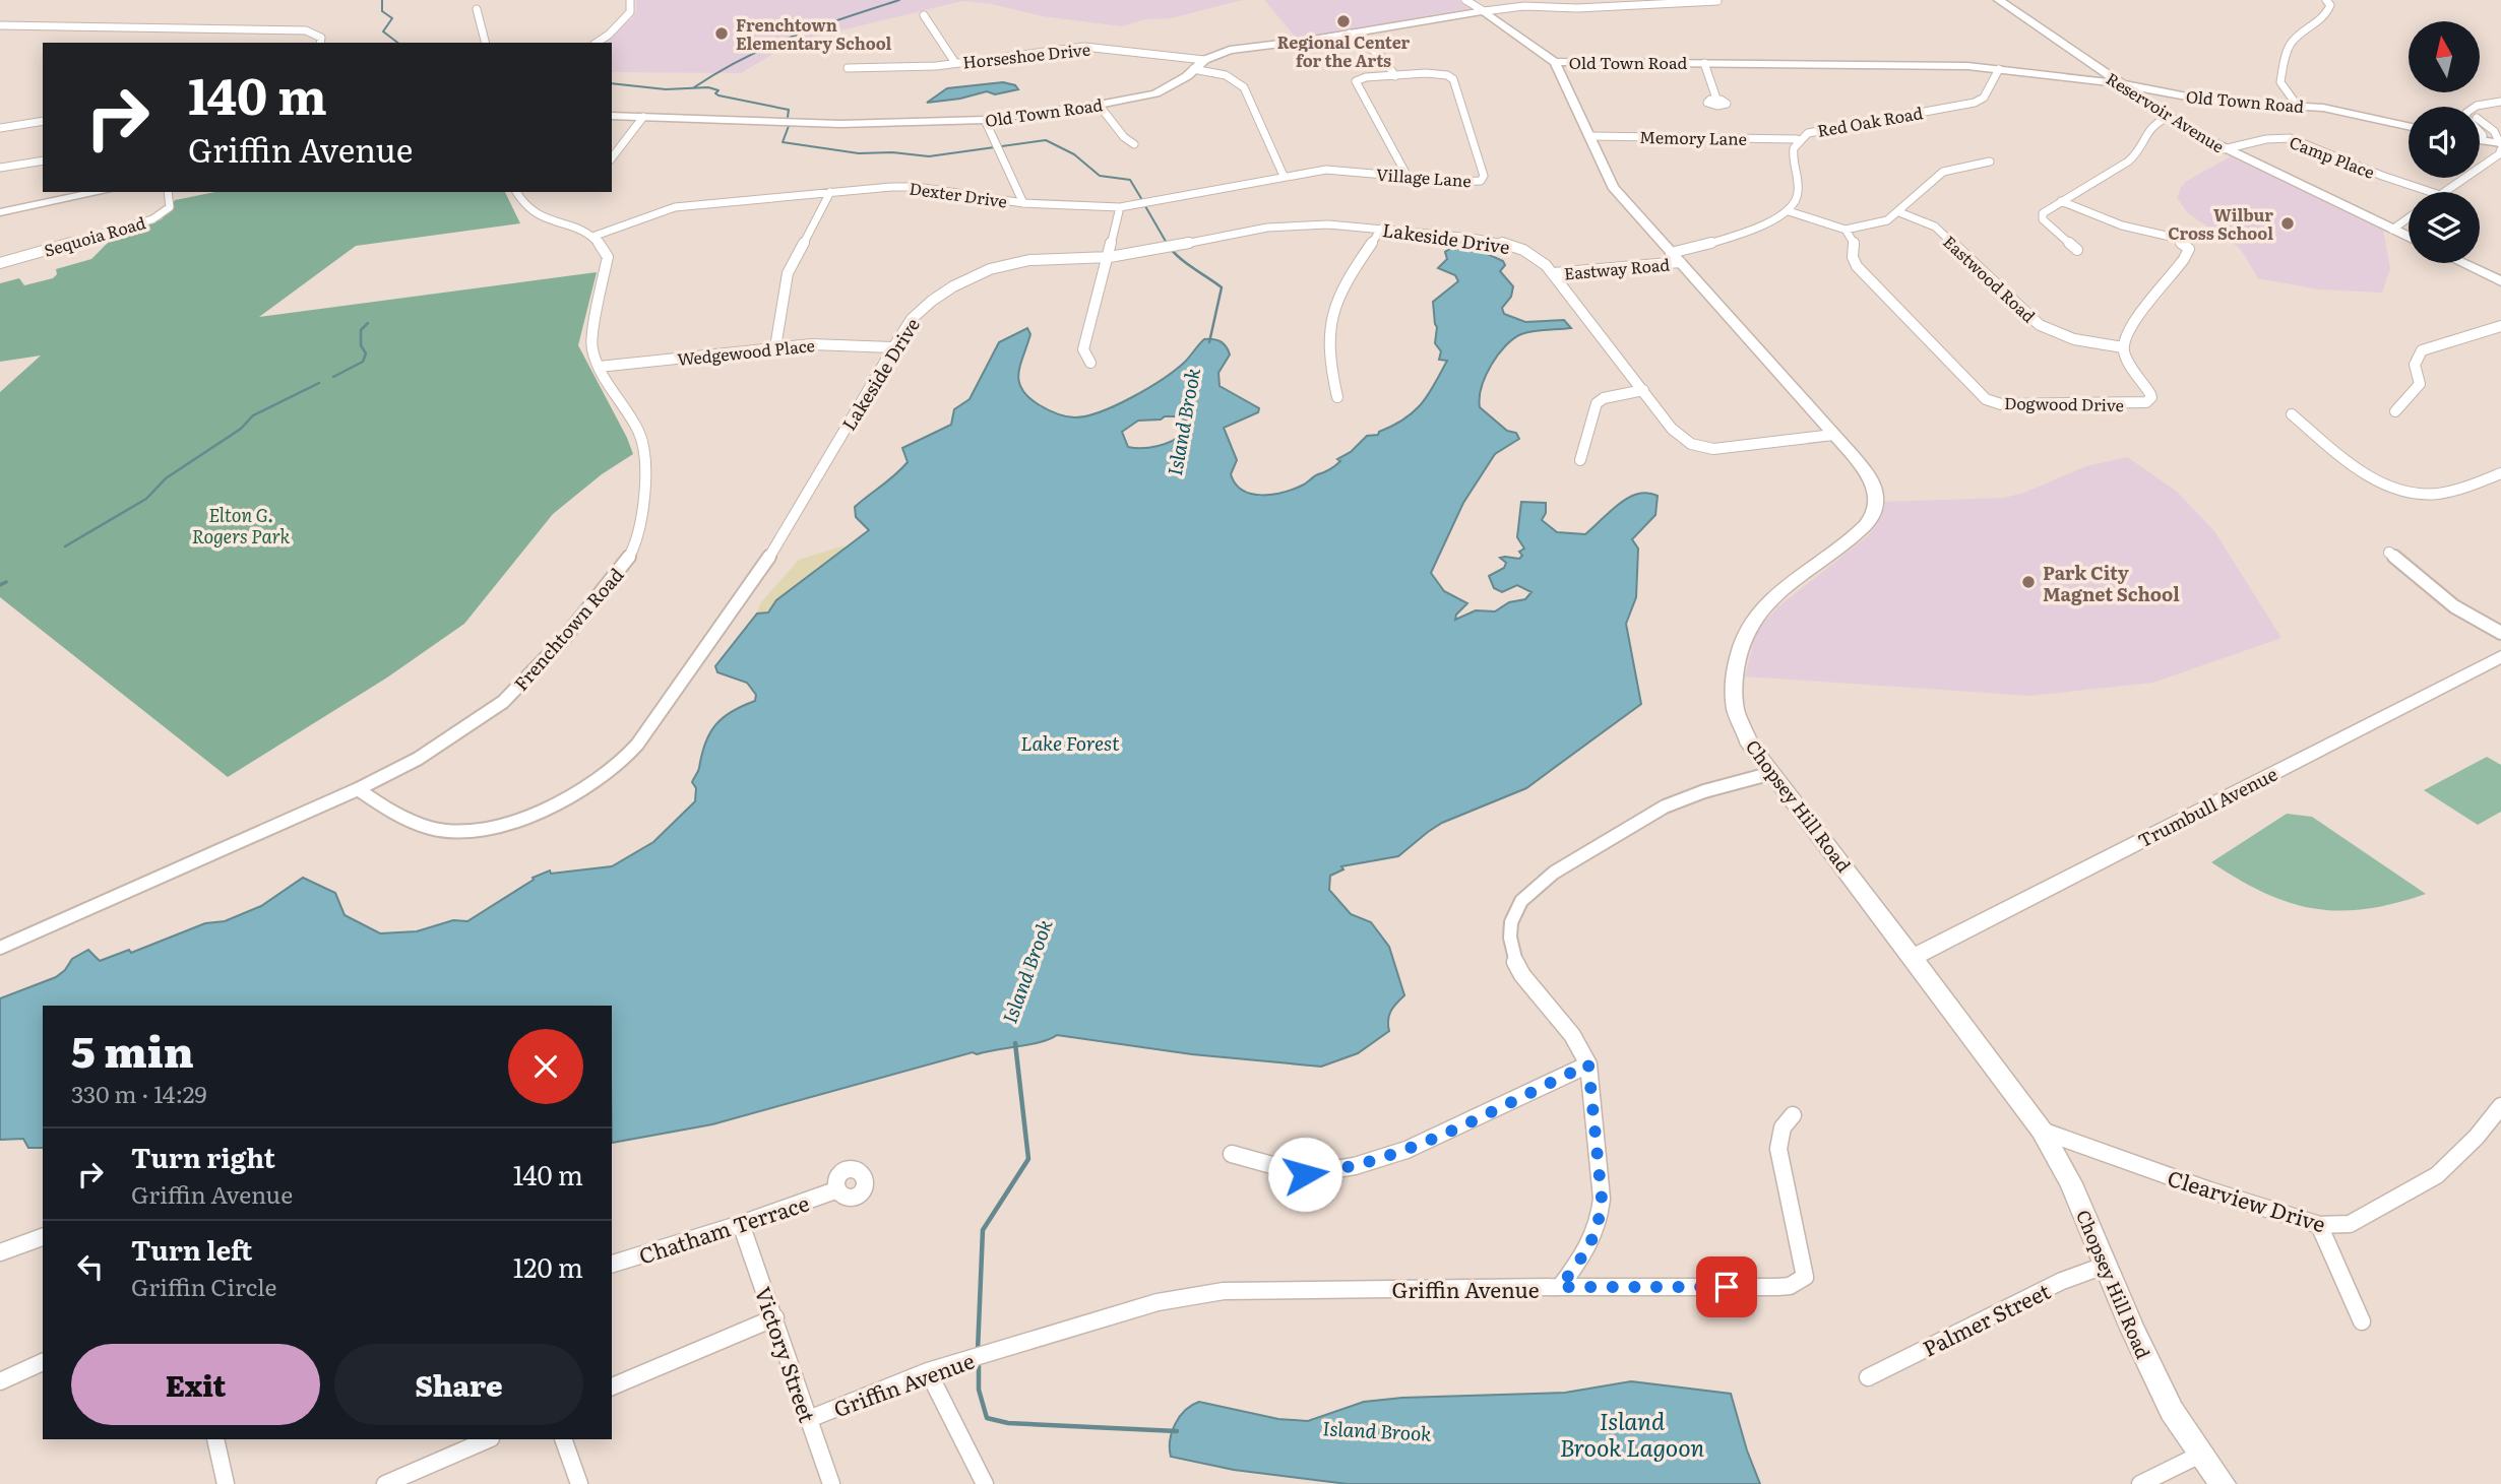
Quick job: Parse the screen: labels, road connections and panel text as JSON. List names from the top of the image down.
{
  "streets": {
    "main road": [
      "Old Town Road",
      "Reservoir Avenue",
      "Chopsey Hill Road",
      "Trumbull Avenue"
    ],
    "street": [
      "Horseshoe Drive",
      "Red Oak Road",
      "Memory Lane",
      "Camp Place",
      "Village Lane",
      "Dexter Drive",
      "Sequoia Road",
      "Lakeside Drive",
      "Eastway Road",
      "Eastwood Road",
      "Wedgewood Place",
      "Dogwood Drive",
      "Frenchtown Road",
      "Clearview Drive",
      "Chatham Terrace",
      "Griffin Avenue",
      "Palmer Street",
      "Victory Street"
    ]
  },
  "crossings": [
    ["Horseshoe Drive", "Old Town Road"],
    ["Old Town Road", "Reservoir Avenue"],
    ["Old Town Road", "Red Oak Road"],
    ["Old Town Road", "Chopsey Hill Road"],
    ["Reservoir Avenue", "Camp Place"],
    ["Red Oak Road", "Memory Lane"],
    ["Memory Lane", "Chopsey Hill Road"],
    ["Village Lane", "Dexter Drive"],
    ["Dexter Drive", "Frenchtown Road"],
    ["Lakeside Drive", "Eastway Road"],
    ["Lakeside Drive", "Wedgewood Place"],
    ["Lakeside Drive", "Frenchtown Road"],
    ["Lakeside Drive", "Chopsey Hill Road"],
    ["Eastway Road", "Chopsey Hill Road"],
    ["Eastwood Road", "Dogwood Drive"],
    ["Wedgewood Place", "Frenchtown Road"],
    ["Chopsey Hill Road", "Trumbull Avenue"],
    ["Chopsey Hill Road", "Clearview Drive"],
    ["Chopsey Hill Road", "Griffin Avenue"],
    ["Chopsey Hill Road", "Palmer Street"],
    ["Chatham Terrace", "Victory Street"],
    ["Griffin Avenue", "Victory Street"]
  ],
  "water": ["Island Brook", "Lake Forest", "Island Brook Lagoon"],
  "parks": ["Elton G. Rogers Park"],
  "places": [
    "Regional Center for the Arts",
    "Frenchtown Elementary School",
    "Wilbur Cross School",
    "Park City Magnet School"
  ],
  "north": "top",
  "page": {
    "turn": ["140 m", "Griffin Avenue"],
    "heading": ["5 min", "330 m · 14:29"],
    "list": [
      {
        "name": "Turn right",
        "note": "Griffin Avenue",
        "value": "140 m"
      },
      {
        "name": "Turn left",
        "note": "Griffin Circle",
        "value": "120 m"
      }
    ],
    "buttons": ["Exit", "Share"]
  }
}
